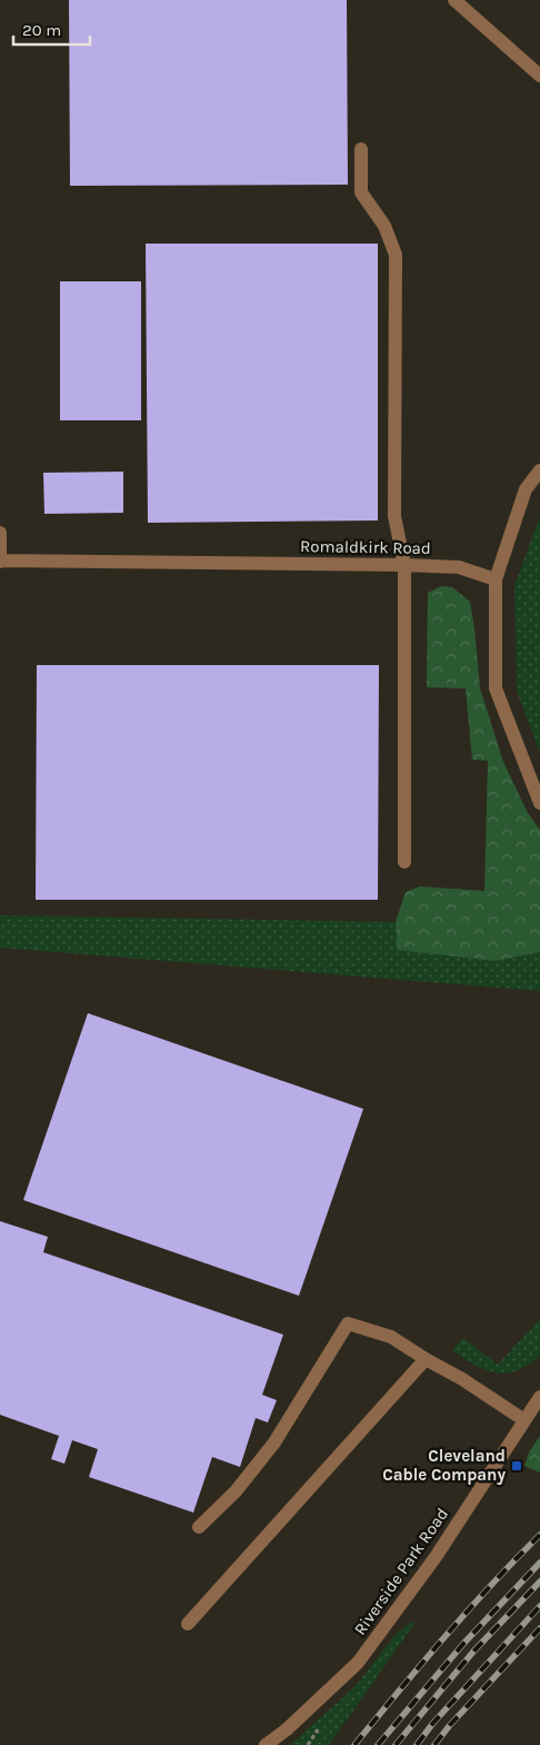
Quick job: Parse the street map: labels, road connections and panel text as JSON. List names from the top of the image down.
{
  "streets": {
    "street": ["Romaldkirk Road", "Riverside Park Road"]
  },
  "places": {
    "transit": ["Cleveland Cable Company"]
  },
  "scale_bar": "20 m"
}
